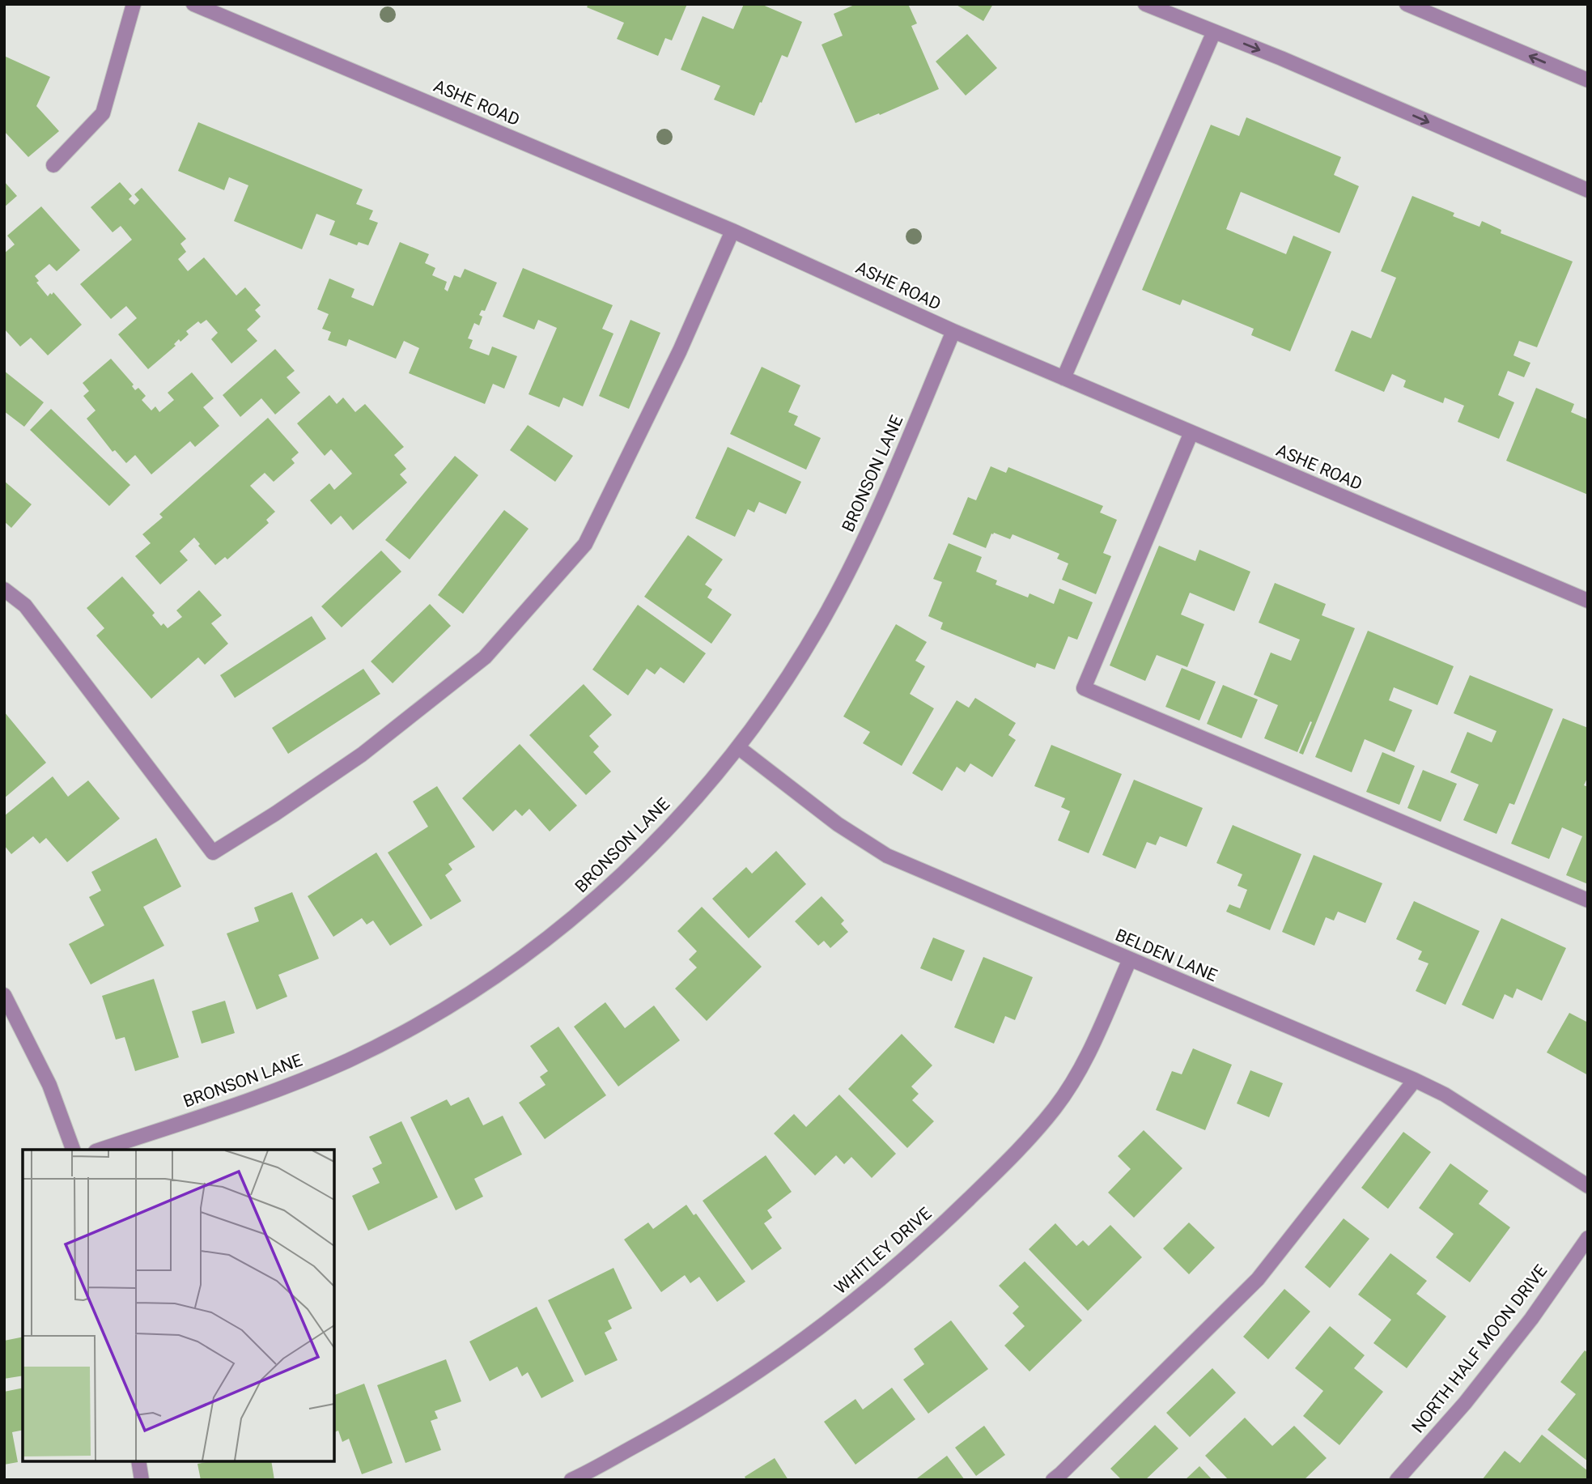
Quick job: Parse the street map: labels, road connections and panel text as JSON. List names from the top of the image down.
{
  "streets": {
    "street": [
      "ASHE ROAD",
      "BRONSON LANE",
      "BELDEN LANE",
      "WHITLEY DRIVE",
      "NORTH HALF MOON DRIVE"
    ]
  },
  "crossings": [
    ["ASHE ROAD", "BRONSON LANE"],
    ["BRONSON LANE", "BELDEN LANE"],
    ["BELDEN LANE", "WHITLEY DRIVE"]
  ]
}
